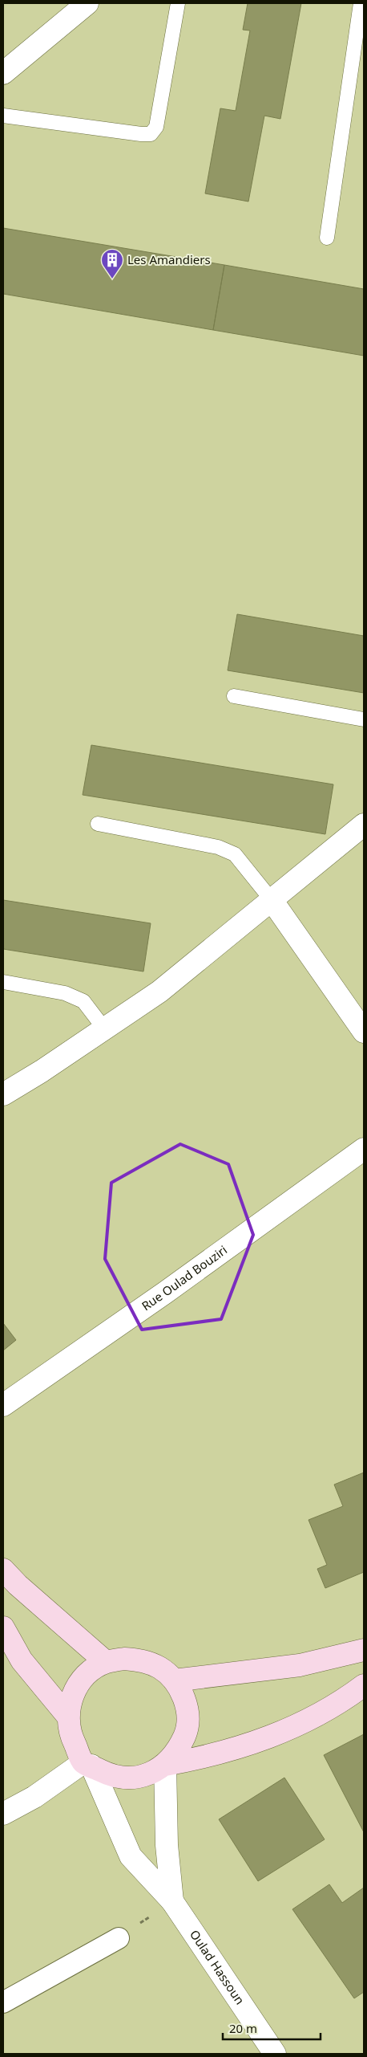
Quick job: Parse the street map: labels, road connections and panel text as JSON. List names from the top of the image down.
{
  "streets": {
    "street": ["Rue Oulad Bouziri", "Oulad Hassoun"]
  },
  "places": {
    "building": ["Les Amandiers"]
  },
  "scale_bar": "20 m"
}
